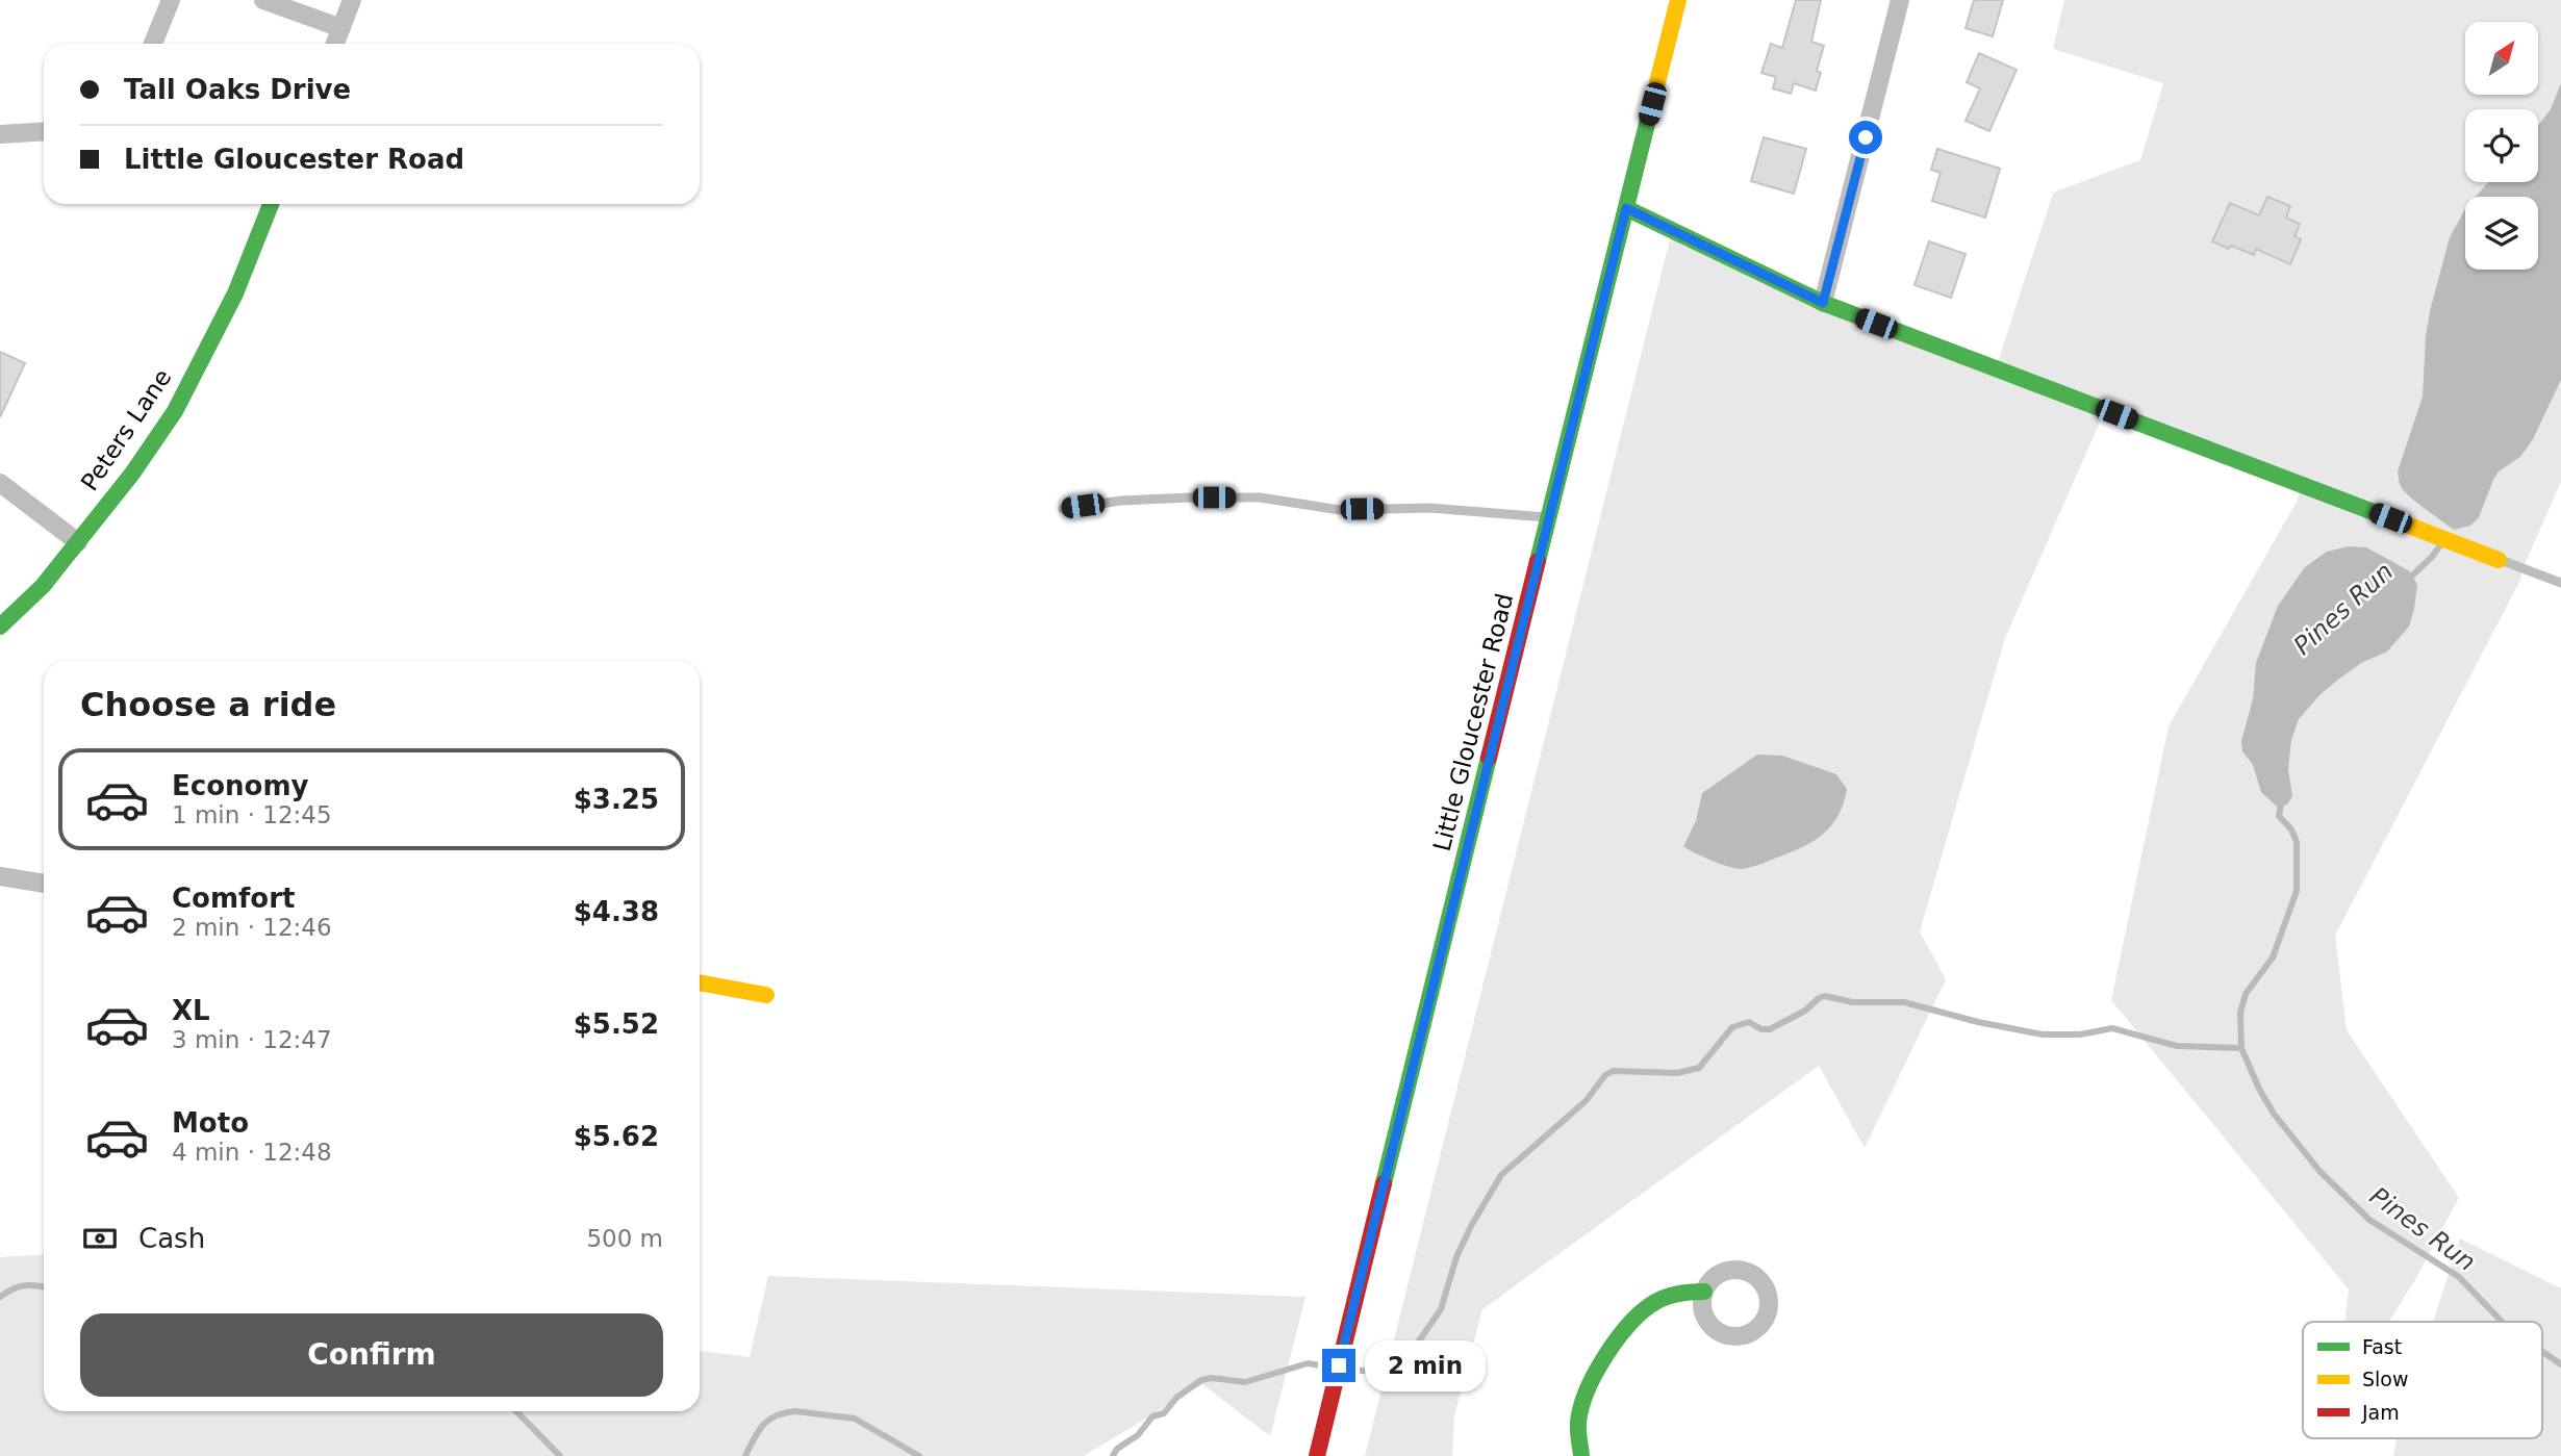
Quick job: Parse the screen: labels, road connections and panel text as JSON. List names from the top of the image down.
{
  "streets": {
    "street": ["Peters Lane", "Little Gloucester Road"]
  },
  "water": ["Pines Run"],
  "legend": ["Fast", "Slow", "Jam"],
  "north": "top right",
  "page": {
    "banner": ["Tall Oaks Drive", "Little Gloucester Road"],
    "heading": "Choose a ride",
    "list": [
      {
        "name": "Economy",
        "note": "1 min · 12:45",
        "value": "$3.25"
      },
      {
        "name": "Comfort",
        "note": "2 min · 12:46",
        "value": "$4.38"
      },
      {
        "name": "XL",
        "note": "3 min · 12:47",
        "value": "$5.52"
      },
      {
        "name": "Moto",
        "note": "4 min · 12:48",
        "value": "$5.62"
      }
    ],
    "pay": ["Cash", "500 m"],
    "buttons": "Confirm",
    "bubble": "2 min"
  }
}
